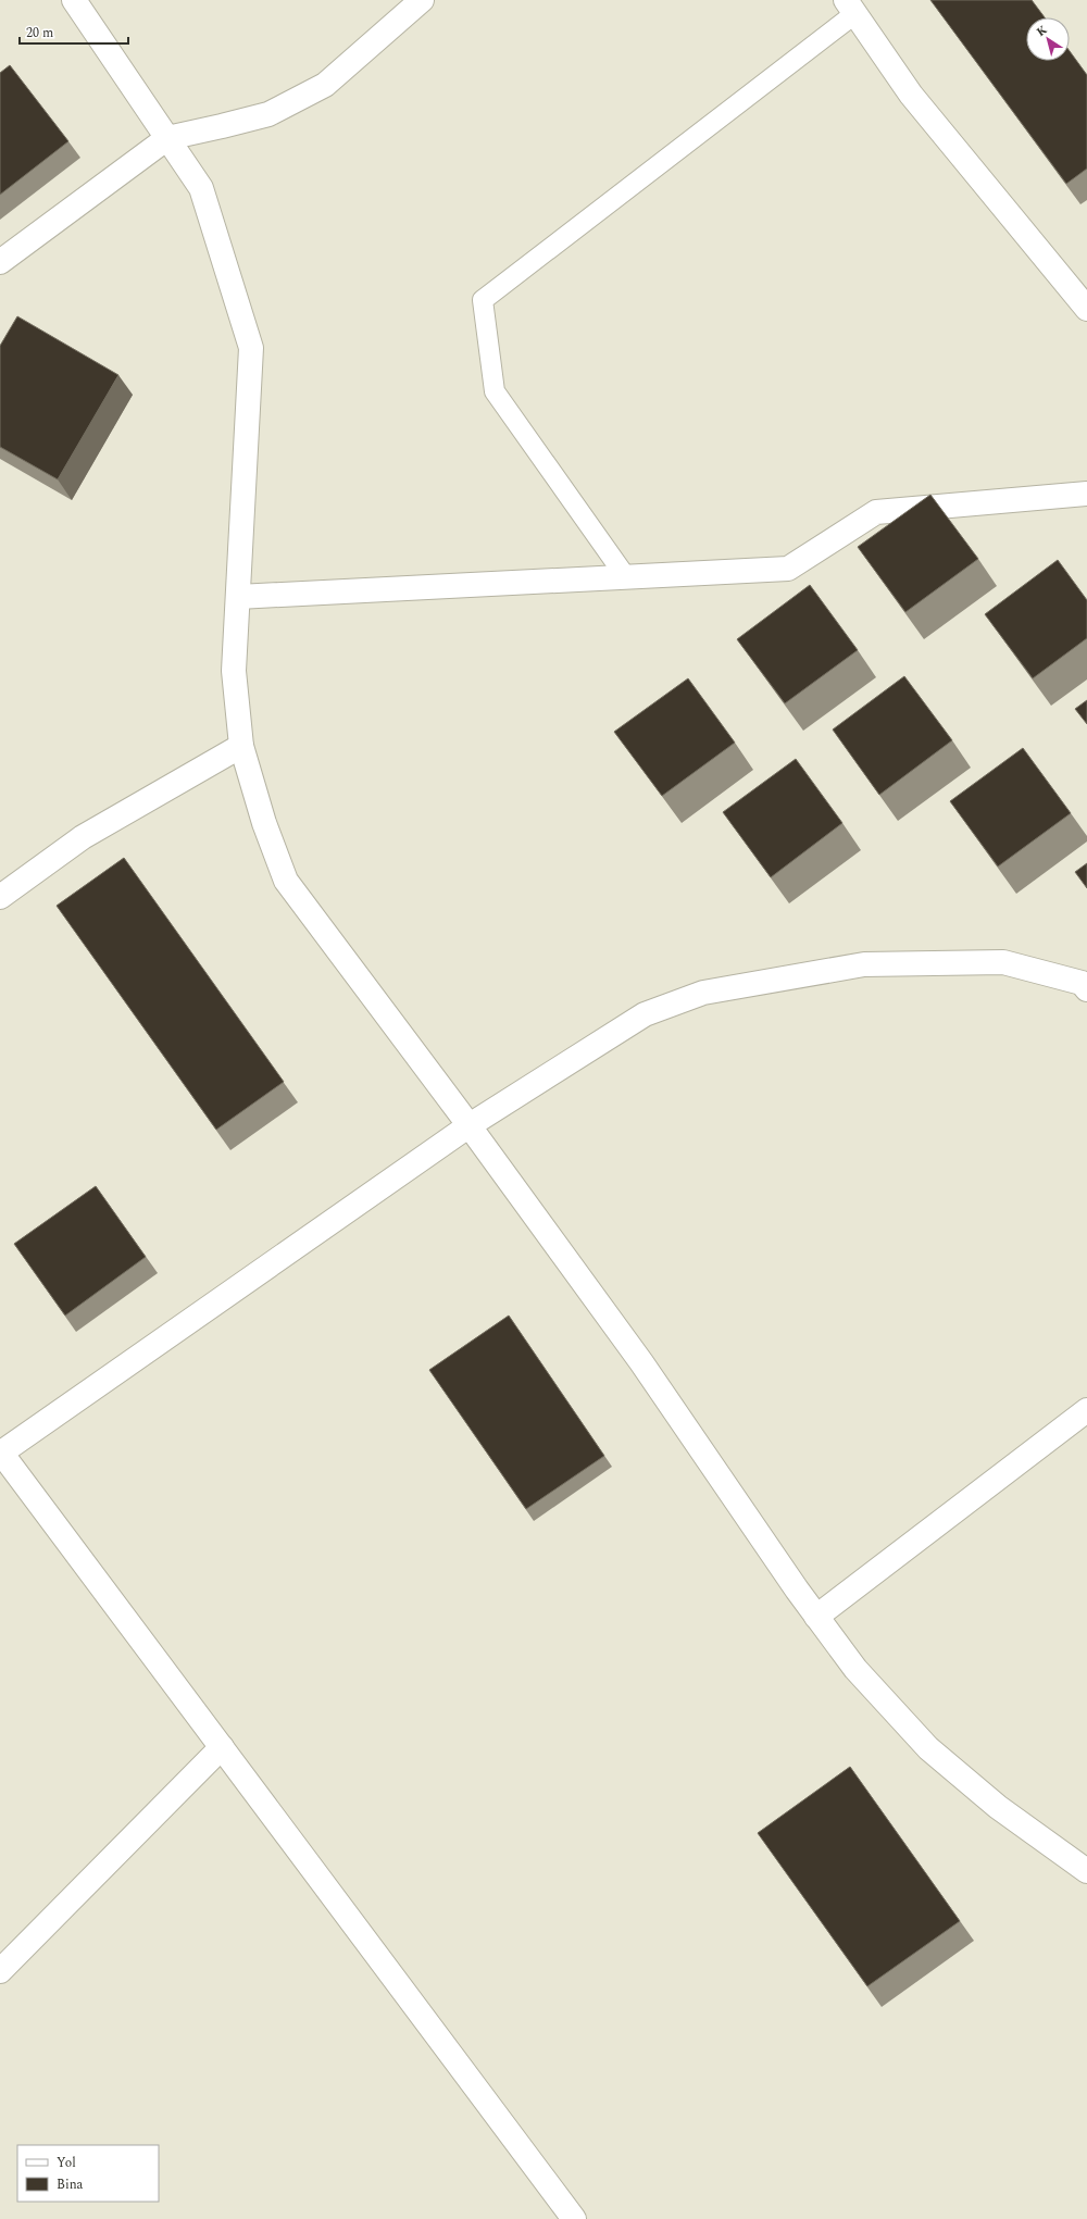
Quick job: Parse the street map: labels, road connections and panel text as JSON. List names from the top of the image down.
{
  "legend": ["Yol", "Bina"],
  "scale_bar": "20 m",
  "north": "top left"
}
